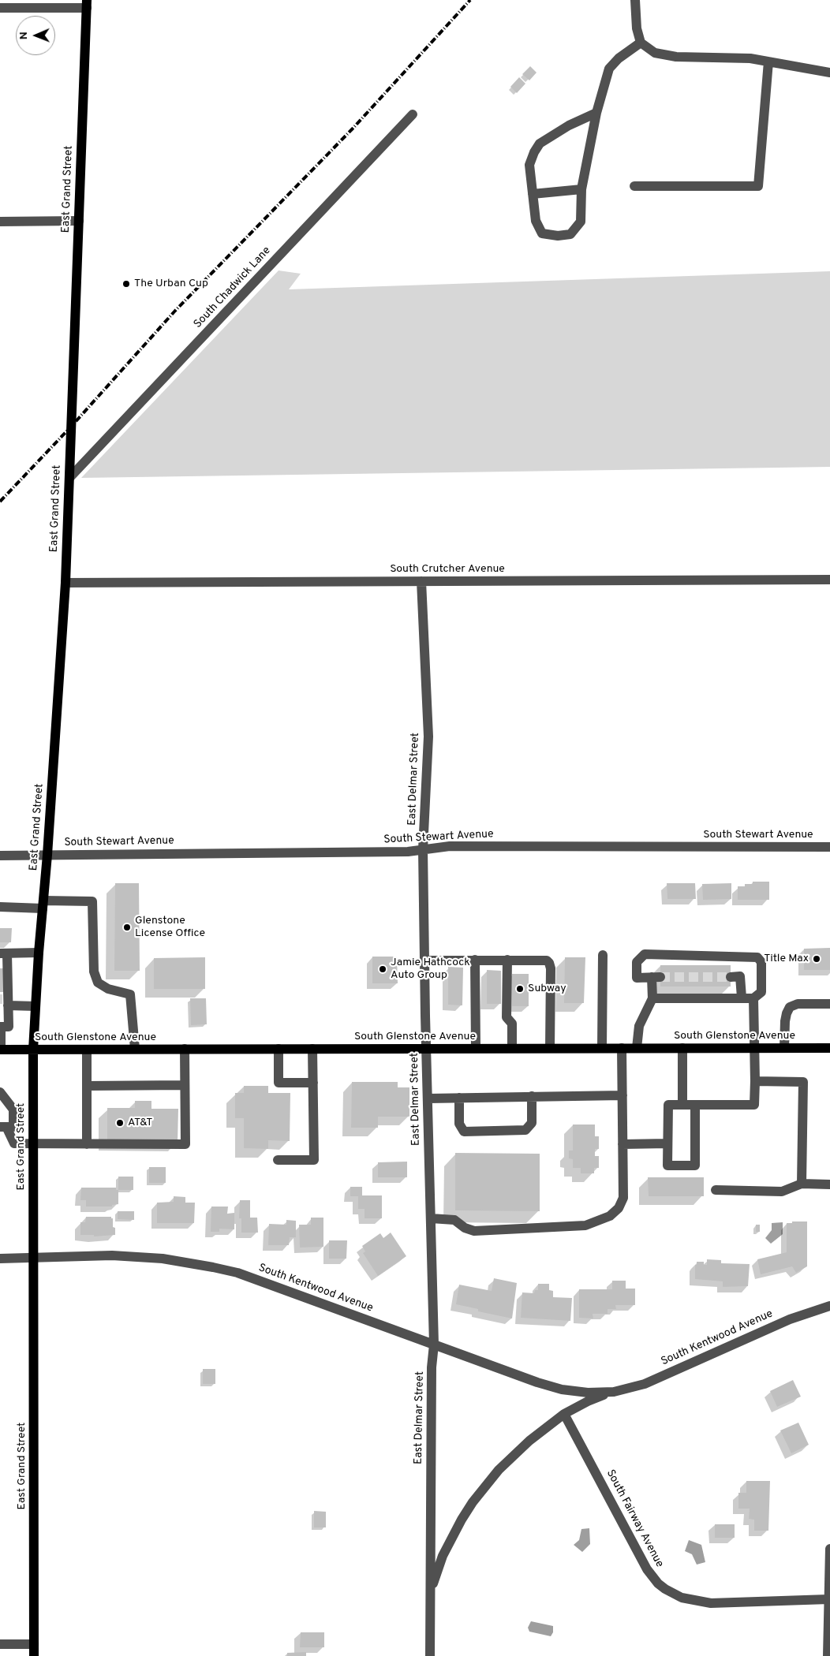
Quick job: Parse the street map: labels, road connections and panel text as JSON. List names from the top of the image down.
{
  "streets": {
    "main road": ["East Grand Street", "South Glenstone Avenue"],
    "street": [
      "South Chadwick Lane",
      "South Crutcher Avenue",
      "East Delmar Street",
      "South Stewart Avenue",
      "South Kentwood Avenue",
      "South Fairway Avenue"
    ]
  },
  "crossings": [
    ["East Grand Street", "South Chadwick Lane"],
    ["East Grand Street", "South Crutcher Avenue"],
    ["East Grand Street", "South Stewart Avenue"],
    ["East Grand Street", "South Glenstone Avenue"],
    ["East Grand Street", "South Kentwood Avenue"],
    ["South Crutcher Avenue", "East Delmar Street"],
    ["East Delmar Street", "South Stewart Avenue"],
    ["East Delmar Street", "South Glenstone Avenue"],
    ["East Delmar Street", "South Kentwood Avenue"],
    ["East Delmar Street", "South Fairway Avenue"],
    ["South Kentwood Avenue", "South Fairway Avenue"]
  ],
  "places": [
    "The Urban Cup",
    "Glenstone License Office",
    "Title Max",
    "Jamie Hathcock Auto Group",
    "Subway",
    "AT&T"
  ],
  "north": "left"
}
